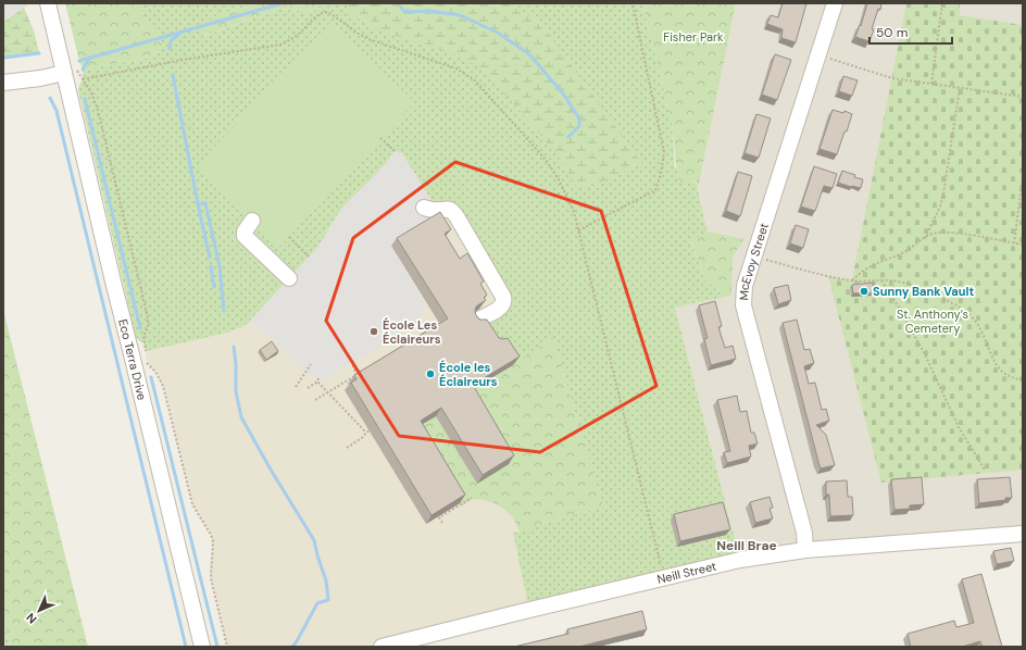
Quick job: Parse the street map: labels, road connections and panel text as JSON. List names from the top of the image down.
{
  "streets": {
    "street": ["McEvoy Street", "Eco Terra Drive", "Neill Street"]
  },
  "crossings": [
    ["McEvoy Street", "Neill Street"]
  ],
  "districts": ["Neill Brae"],
  "parks": ["Fisher Park", "St. Anthony’s Cemetery"],
  "places": ["Sunny Bank Vault", "École Les Éclaireurs", "École les Éclaireurs"],
  "scale_bar": "50 m",
  "north": "bottom left"
}
